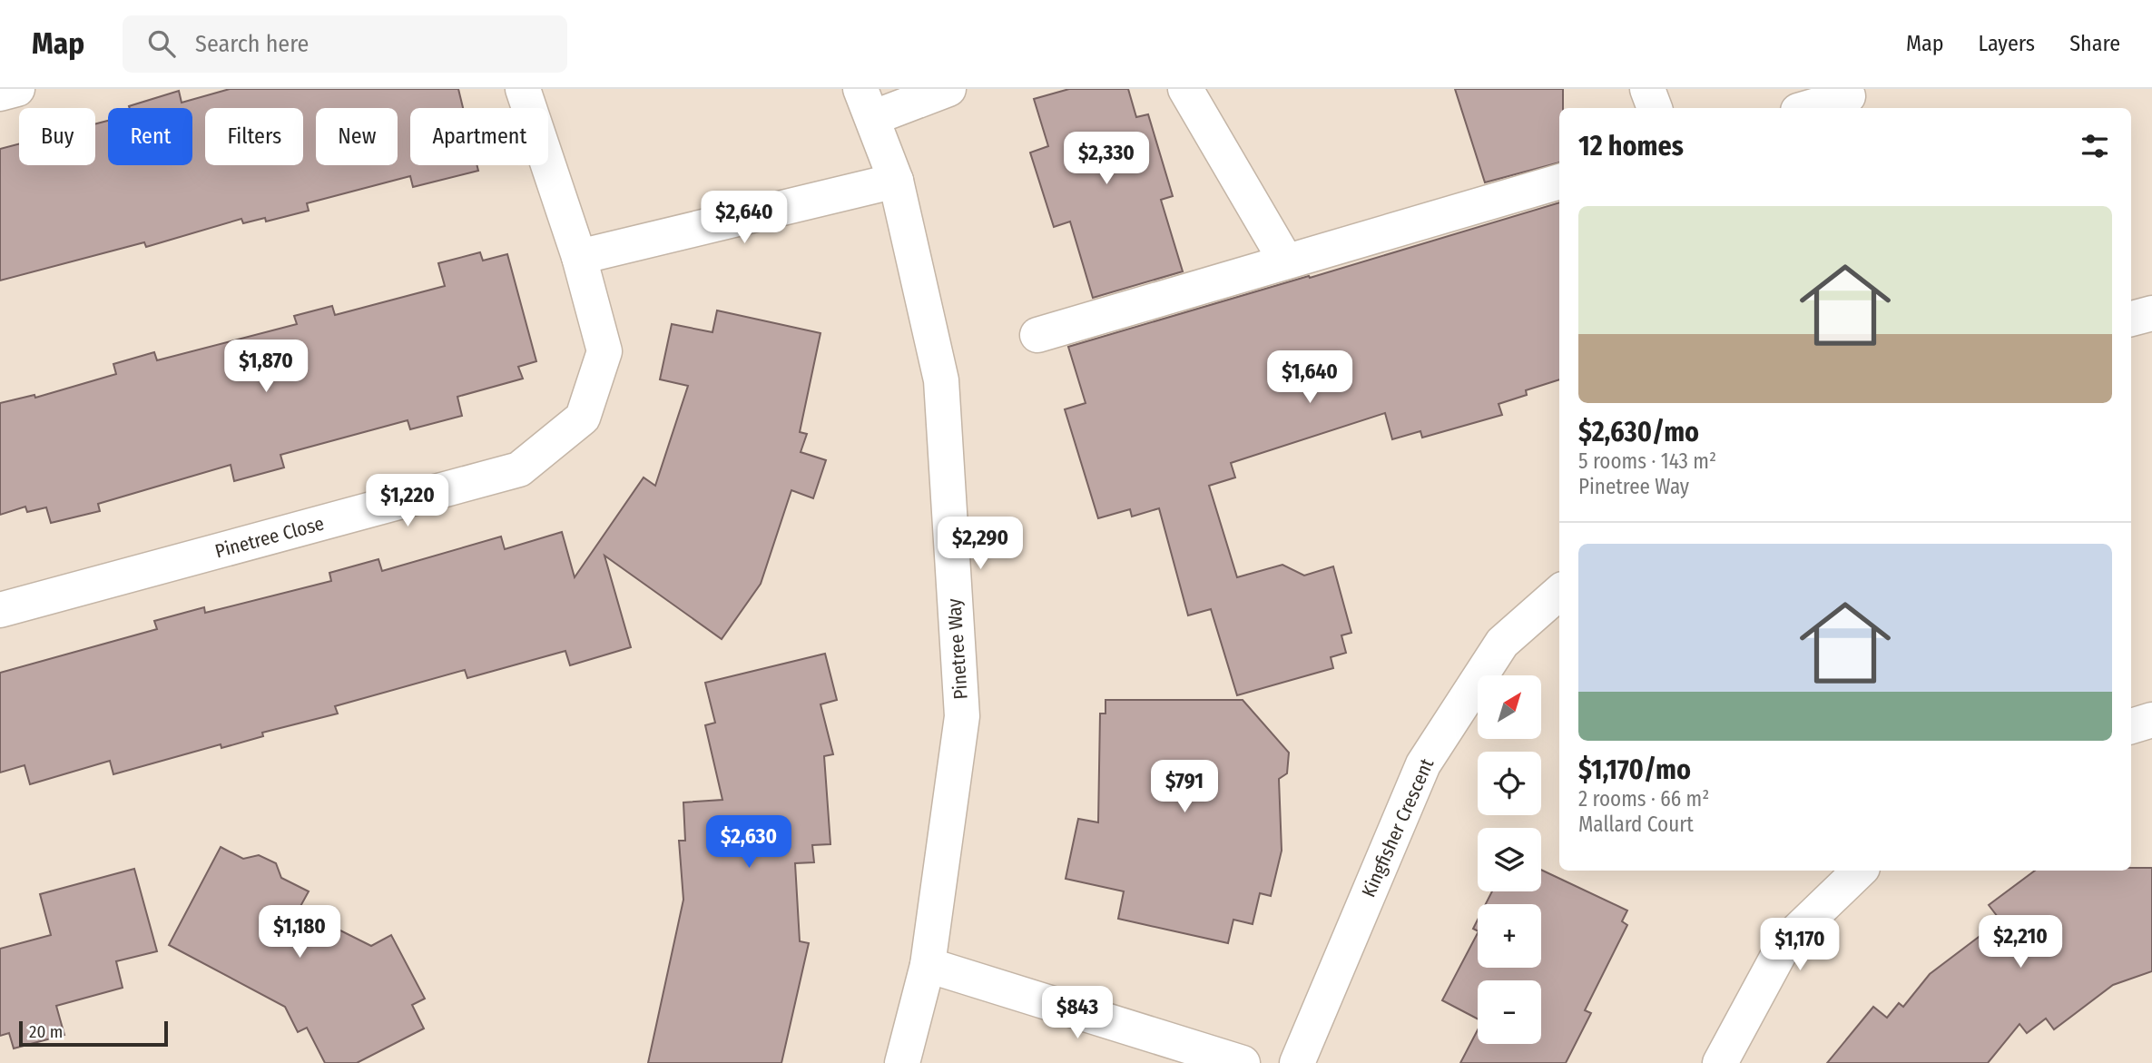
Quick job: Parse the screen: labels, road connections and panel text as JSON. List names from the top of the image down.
{
  "streets": {
    "street": ["Pinetree Close", "Pinetree Way", "Kingfisher Crescent"]
  },
  "scale_bar": "20 m",
  "north": "top right",
  "page": {
    "header": "Map",
    "search": "Search here",
    "nav": ["Map", "Layers", "Share"],
    "chip": [
      "Buy",
      "Rent",
      "Filters",
      "New",
      "Apartment"
    ],
    "heading": "12 homes",
    "price": [
      "$2,330",
      "$2,640",
      "$1,870",
      "$1,640",
      "$1,220",
      "$2,290",
      "$791",
      "$2,630",
      "$1,180",
      "$2,210",
      "$1,170",
      "$843"
    ],
    "list": [
      {
        "name": "$2,630/mo",
        "note": "5 rooms · 143 m² · Pinetree Way"
      },
      {
        "name": "$1,170/mo",
        "note": "2 rooms · 66 m² · Mallard Court"
      }
    ],
    "map_buttons": ["+", "−"],
    "scale": "20 m"
  }
}
